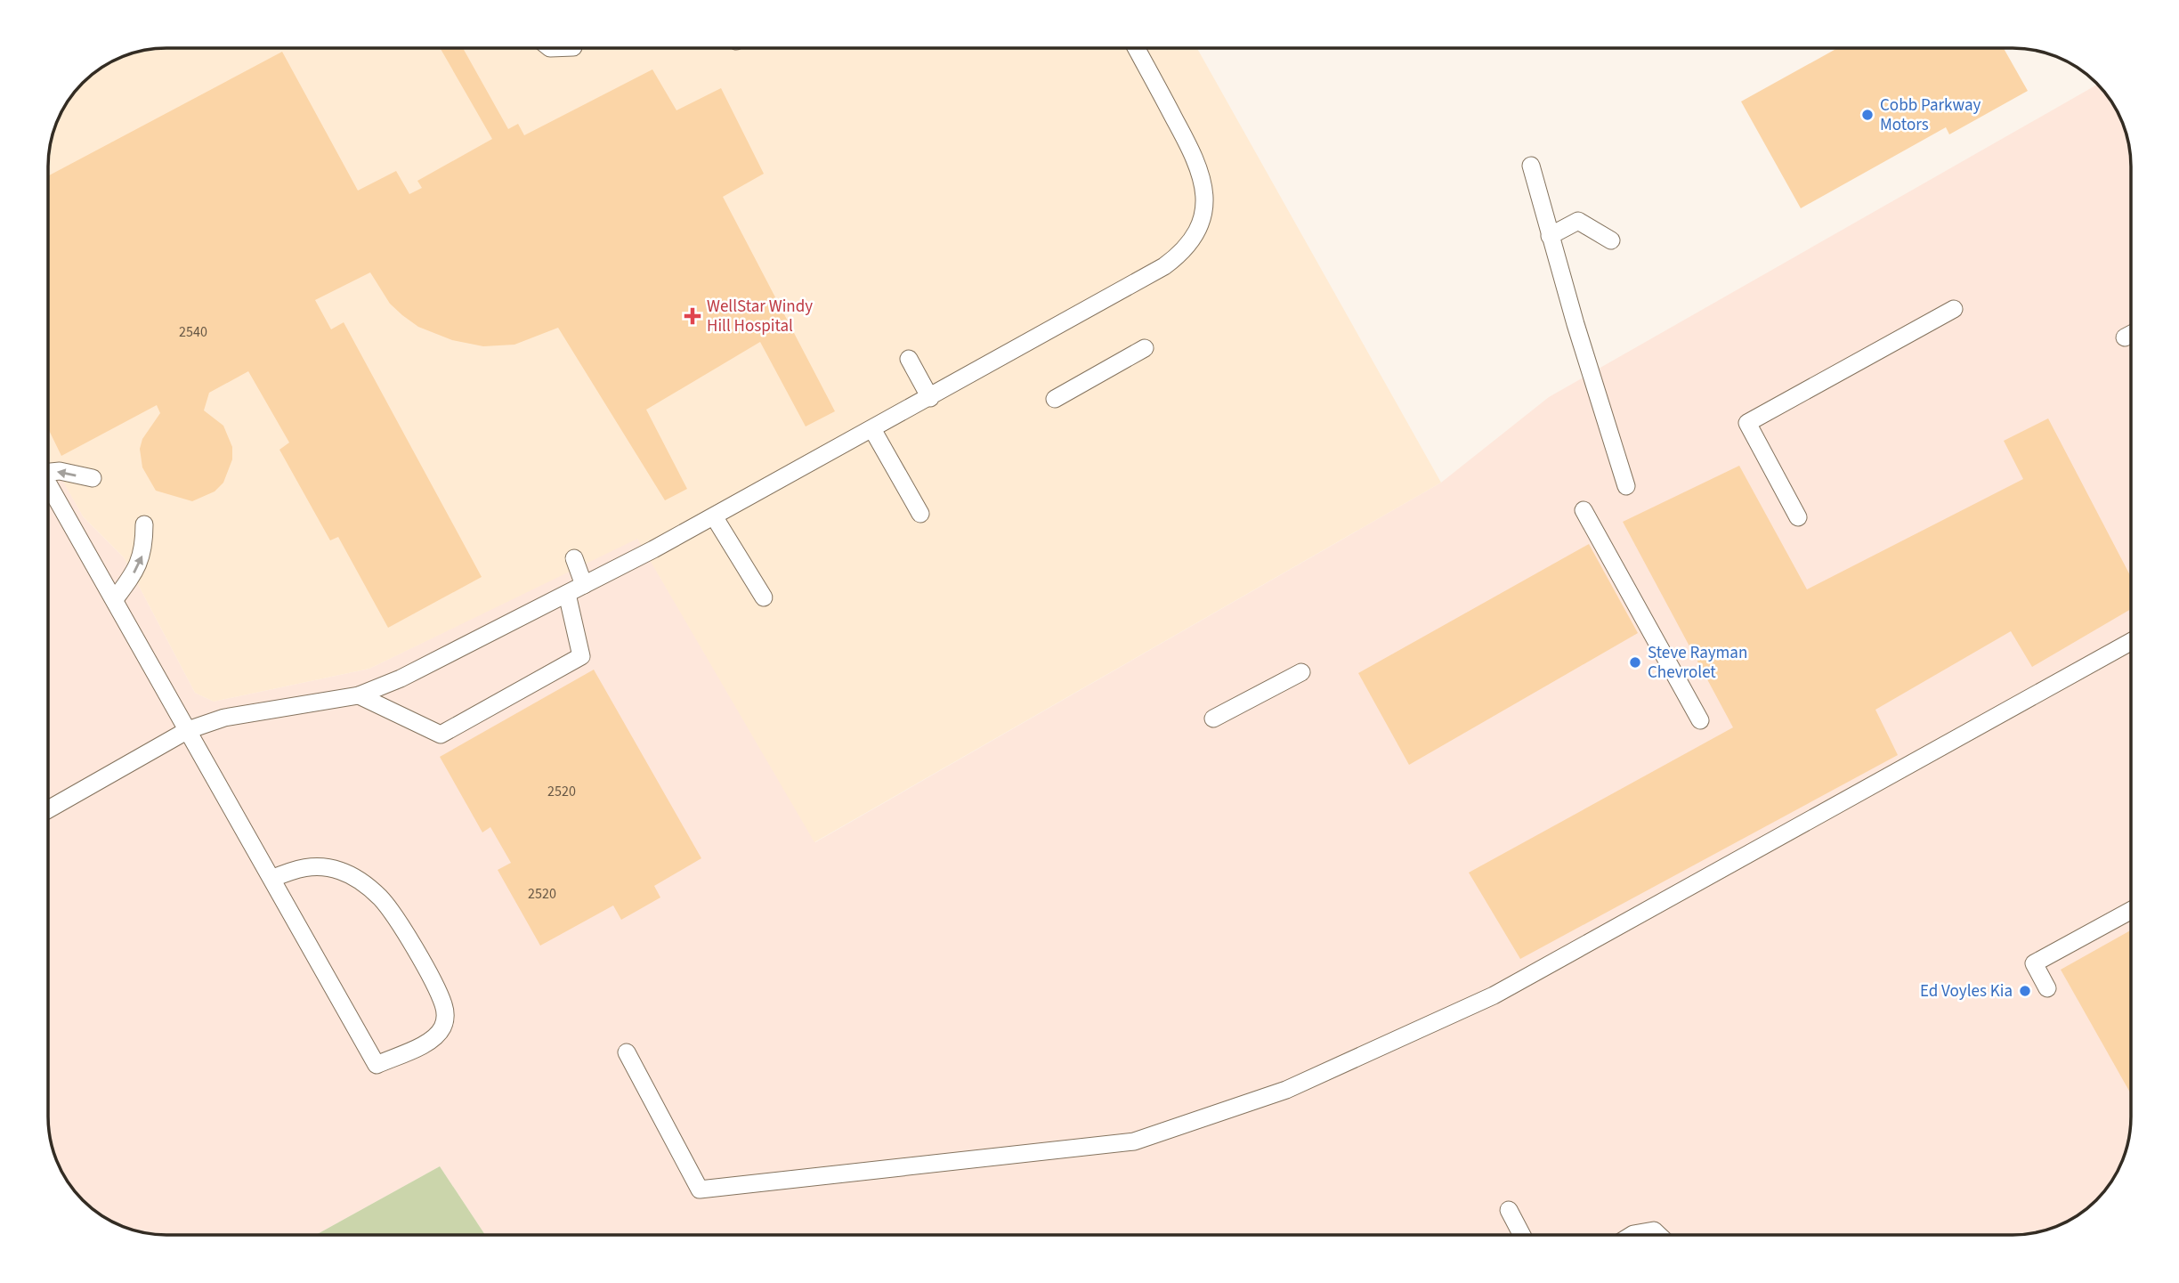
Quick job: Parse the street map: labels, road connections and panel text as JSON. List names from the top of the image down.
{
  "places": {
    "other": ["Cobb Parkway Motors", "Steve Rayman Chevrolet", "Ed Voyles Kia"],
    "health": ["WellStar Windy Hill Hospital"]
  },
  "house_numbers": ["2540", "2520", "2520"]
}
